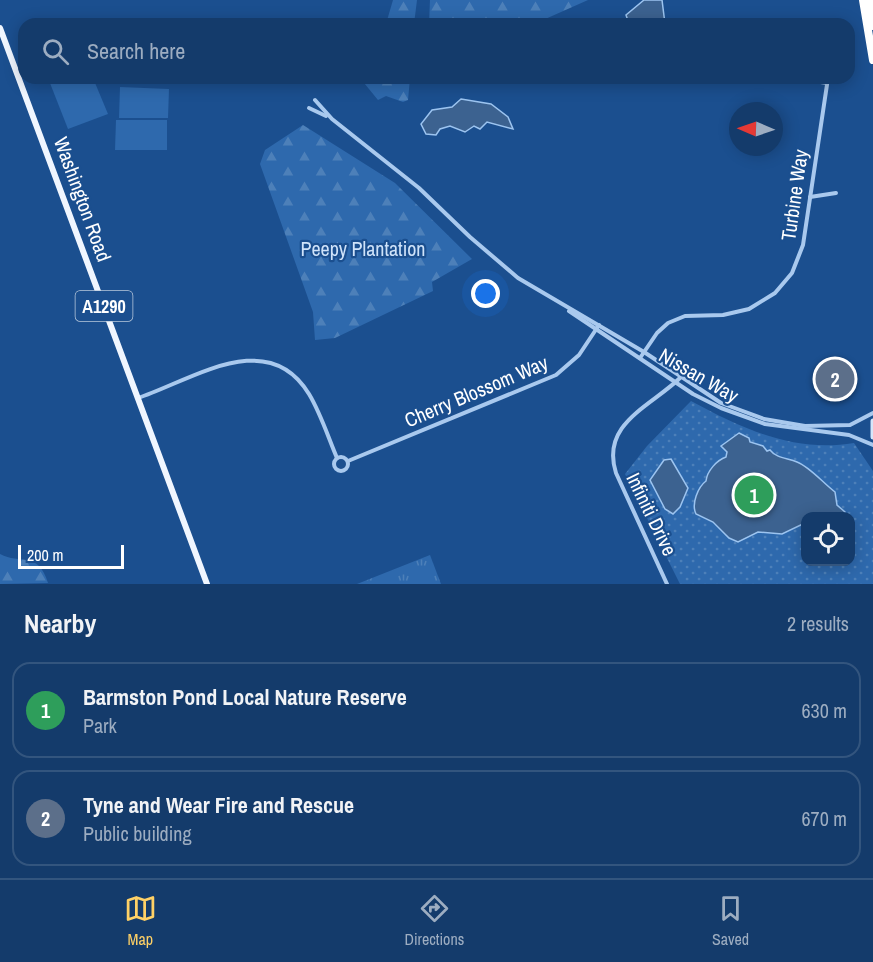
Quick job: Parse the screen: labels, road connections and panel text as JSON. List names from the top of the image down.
{
  "streets": {
    "main road": ["Washington Road", "A1290"],
    "street": [
      "Turbine Way",
      "Nissan Way",
      "Cherry Blossom Way",
      "Infiniti Drive"
    ]
  },
  "crossings": [
    ["Turbine Way", "Nissan Way"],
    ["Nissan Way", "Cherry Blossom Way"],
    ["Nissan Way", "Infiniti Drive"]
  ],
  "parks": ["Peepy Plantation"],
  "scale_bar": "200 m",
  "north": "left",
  "page": {
    "search": "Search here",
    "pins": ["2", "1"],
    "scale": "200 m",
    "heading": ["Nearby", "2 results"],
    "list": [
      {
        "mark": "1",
        "name": "Barmston Pond Local Nature Reserve",
        "note": "Park",
        "value": "630 m"
      },
      {
        "mark": "2",
        "name": "Tyne and Wear Fire and Rescue",
        "note": "Public building",
        "value": "670 m"
      }
    ],
    "nav": ["Map", "Directions", "Saved"]
  }
}
